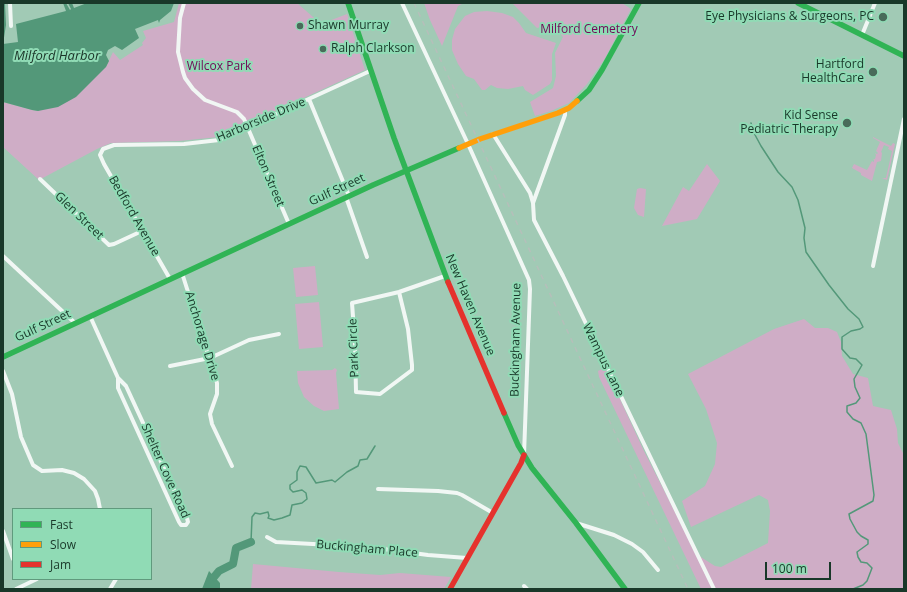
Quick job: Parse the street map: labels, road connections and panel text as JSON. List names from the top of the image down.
{
  "streets": {
    "main road": ["Gulf Street", "New Haven Avenue", "Buckingham Avenue"],
    "street": [
      "Harborside Drive",
      "Elton Street",
      "Glen Street",
      "Bedford Avenue",
      "Anchorage Drive",
      "Park Circle",
      "Wampus Lane",
      "Shelter Cove Road",
      "Buckingham Place"
    ]
  },
  "crossings": [
    ["Harborside Drive", "Elton Street"],
    ["Harborside Drive", "Bedford Avenue"],
    ["Harborside Drive", "New Haven Avenue"],
    ["Elton Street", "Gulf Street"],
    ["Gulf Street", "Bedford Avenue"],
    ["Gulf Street", "New Haven Avenue"],
    ["Gulf Street", "Anchorage Drive"],
    ["Gulf Street", "Buckingham Avenue"],
    ["Gulf Street", "Wampus Lane"],
    ["Gulf Street", "Shelter Cove Road"],
    ["Glen Street", "Bedford Avenue"],
    ["New Haven Avenue", "Buckingham Avenue"],
    ["Buckingham Avenue", "Buckingham Place"]
  ],
  "water": ["Milford Harbor"],
  "parks": ["Milford Cemetery", "Wilcox Park"],
  "places": [
    "Eye Physicians & Surgeons, PC",
    "Shawn Murray",
    "Ralph Clarkson",
    "Hartford HealthCare",
    "Kid Sense Pediatric Therapy"
  ],
  "legend": ["Fast", "Slow", "Jam"],
  "scale_bar": "100 m"
}
